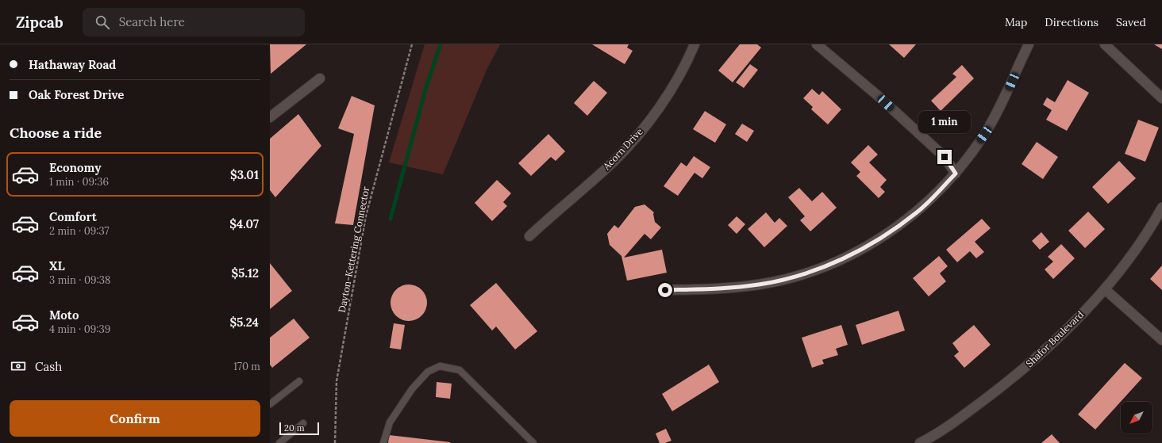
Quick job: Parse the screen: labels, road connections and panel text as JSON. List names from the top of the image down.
{
  "streets": {
    "street": ["Acorn Drive", "Shafor Boulevard"],
    "path": ["Dayton-Kettering Connector"]
  },
  "scale_bar": "20 m",
  "north": "bottom left",
  "page": {
    "header": "Zipcab",
    "search": "Search here",
    "nav": ["Map", "Directions", "Saved"],
    "banner": ["Hathaway Road", "Oak Forest Drive"],
    "bubble": "1 min",
    "heading": "Choose a ride",
    "list": [
      {
        "name": "Economy",
        "note": "1 min · 09:36",
        "value": "$3.01"
      },
      {
        "name": "Comfort",
        "note": "2 min · 09:37",
        "value": "$4.07"
      },
      {
        "name": "XL",
        "note": "3 min · 09:38",
        "value": "$5.12"
      },
      {
        "name": "Moto",
        "note": "4 min · 09:39",
        "value": "$5.24"
      }
    ],
    "pay": ["Cash", "170 m"],
    "buttons": "Confirm",
    "scale": "20 m"
  }
}
